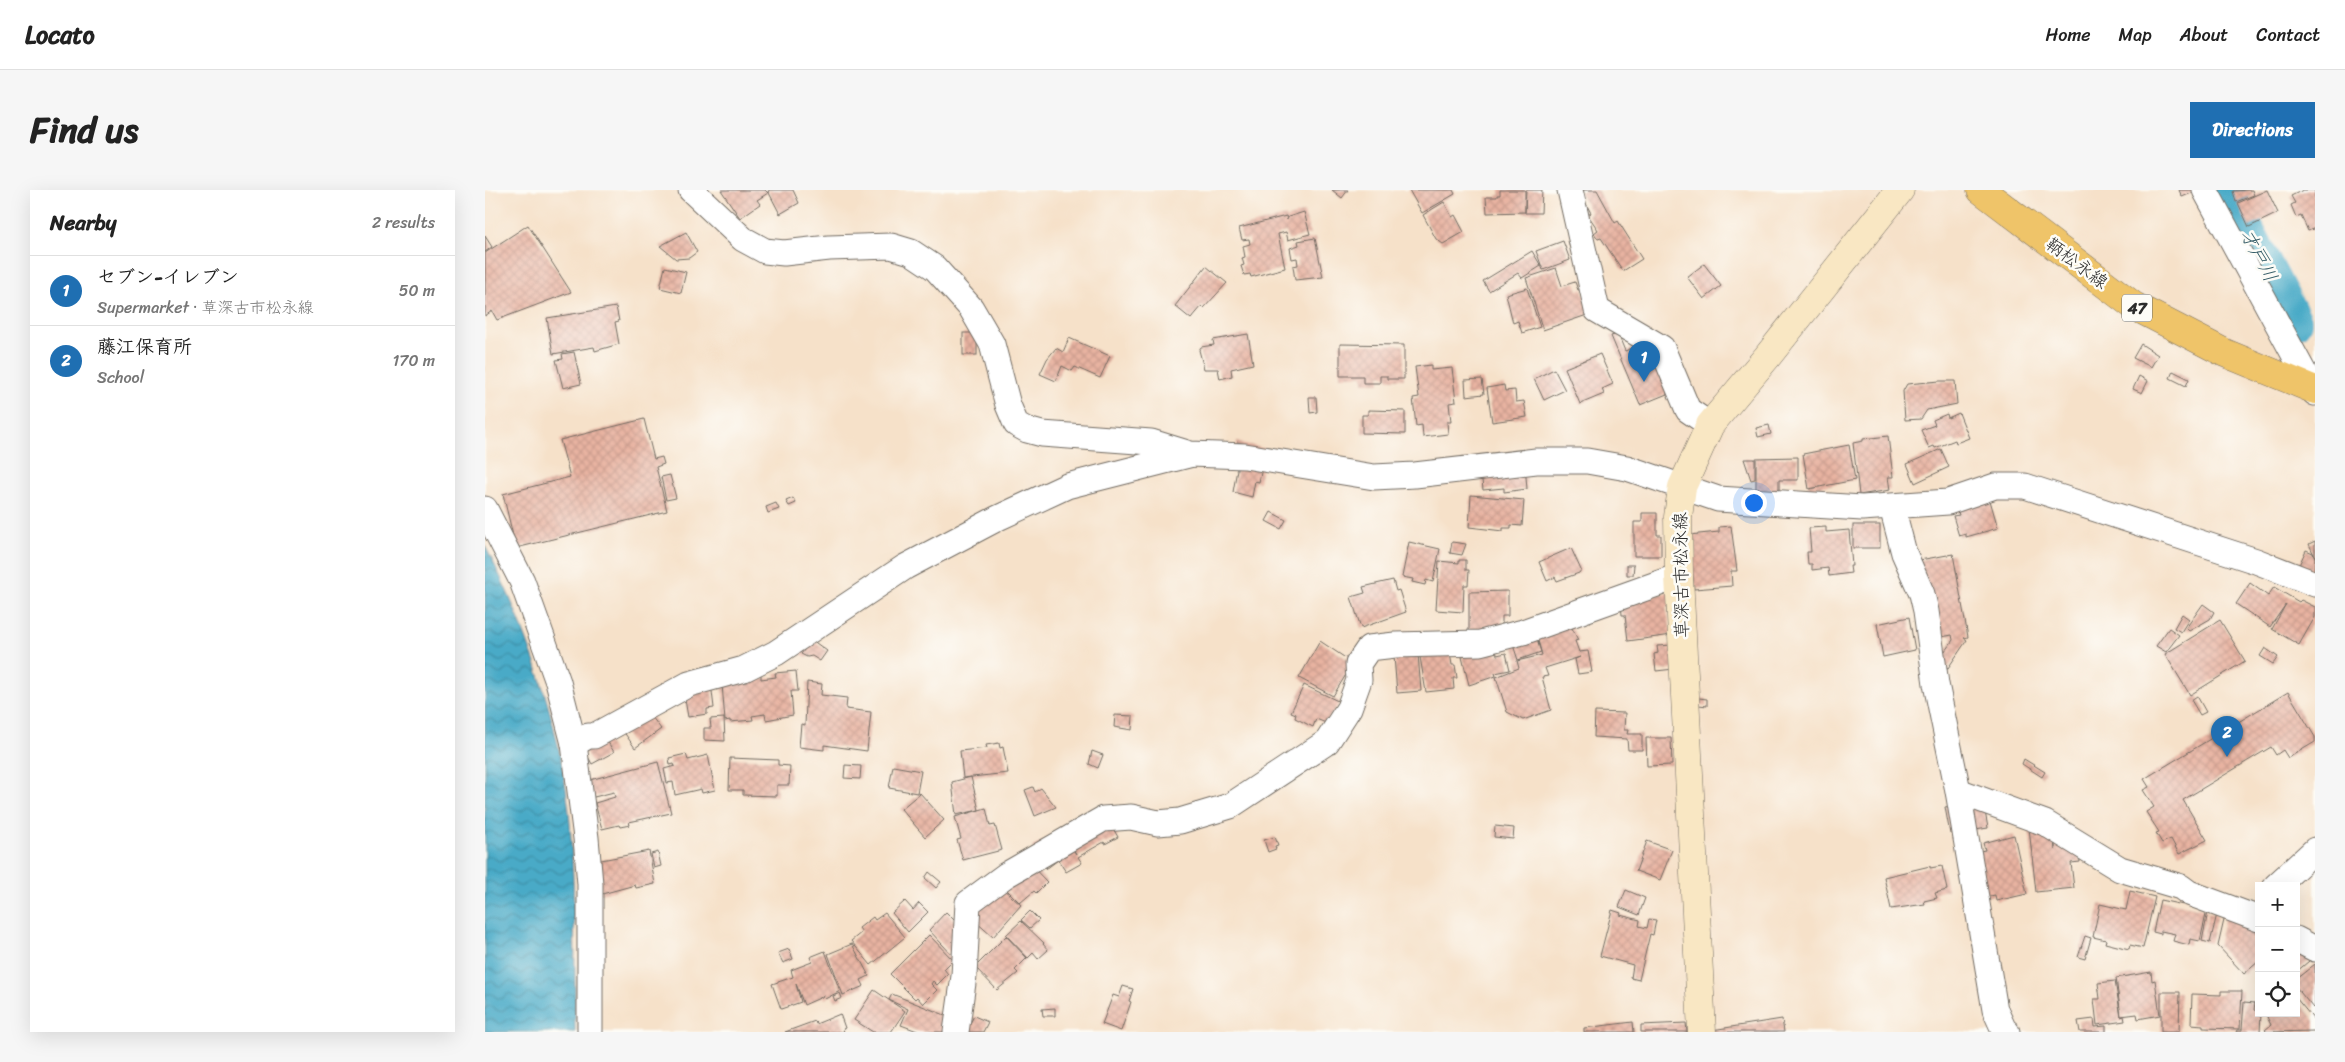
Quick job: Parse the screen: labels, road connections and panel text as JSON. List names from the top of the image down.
{
  "streets": {
    "main road": ["鞆松永線", "47", "草深古市松永線"]
  },
  "water": ["才戸川"],
  "page": {
    "header": "Locato",
    "nav": [
      "Home",
      "Map",
      "About",
      "Contact"
    ],
    "title": "Find us",
    "buttons": "Directions",
    "heading": ["Nearby", "2 results"],
    "list": [
      {
        "mark": "1",
        "name": "セブン-イレブン",
        "note": "Supermarket · 草深古市松永線",
        "value": "50 m"
      },
      {
        "mark": "2",
        "name": "藤江保育所",
        "note": "School",
        "value": "170 m"
      }
    ],
    "pins": ["1", "2"],
    "map_buttons": ["+", "−"]
  }
}
